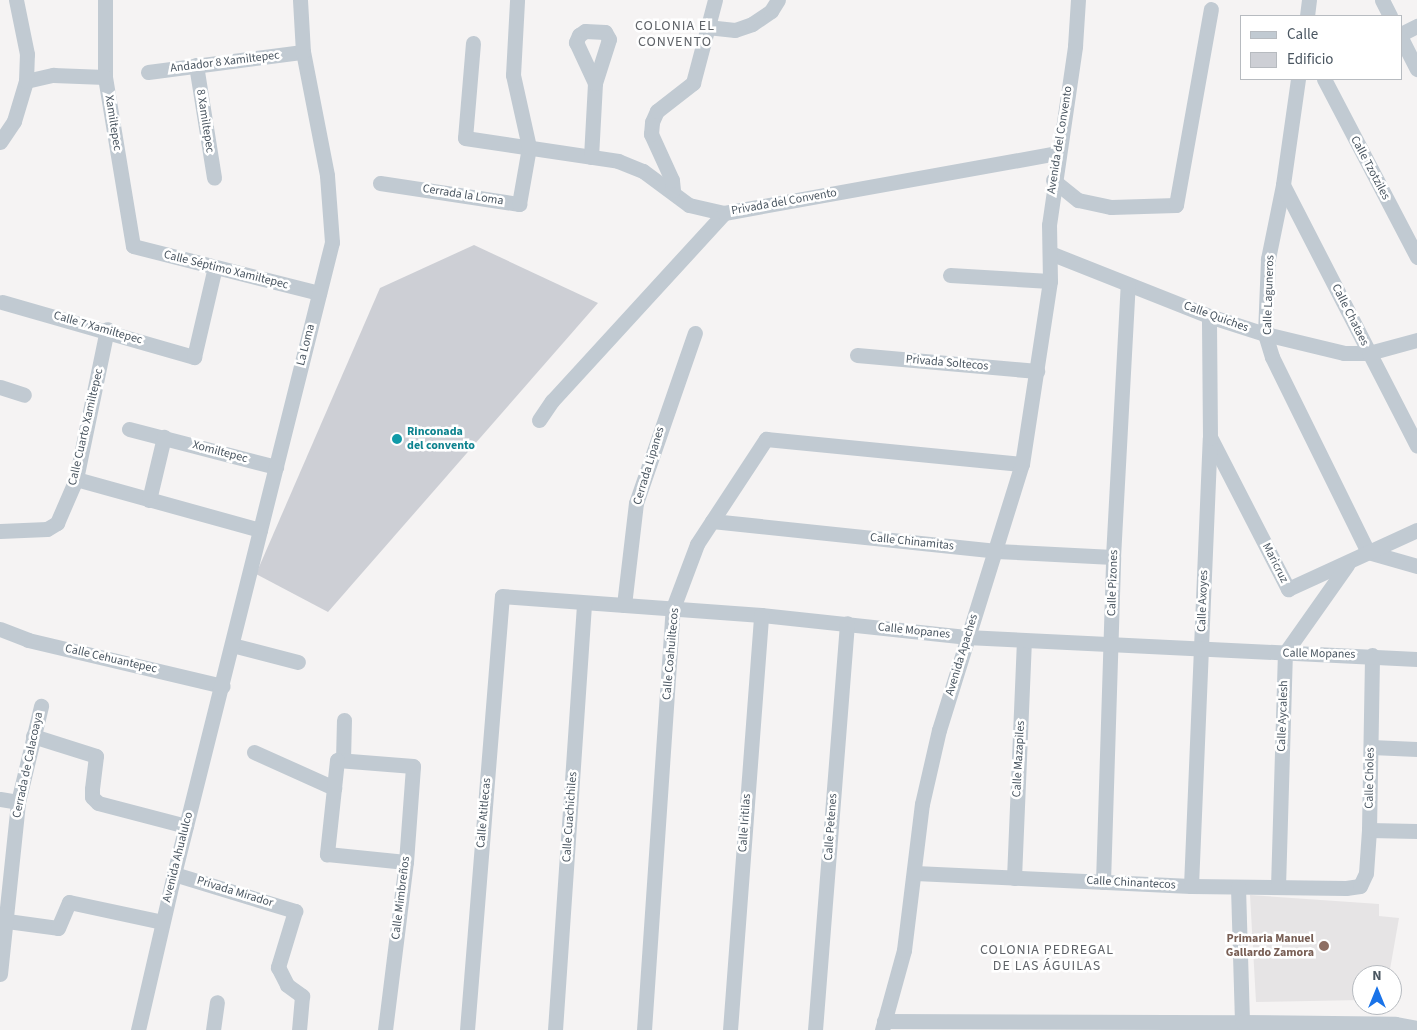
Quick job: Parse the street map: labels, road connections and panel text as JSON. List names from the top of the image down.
{
  "streets": {
    "street": [
      "Andador 8 Xamiltepec",
      "8 Xamiltepec",
      "Xamiltepec",
      "Avenida del Convento",
      "Calle Tzotziles",
      "Cerrada la Loma",
      "Privada del Convento",
      "Calle Séptimo Xamiltepec",
      "Calle Laguneros",
      "Calle Chataes",
      "Calle Quiches",
      "Calle 7 Xamiltepec",
      "La Loma",
      "Privada Soltecos",
      "Calle Cuarto Xamiltepec",
      "Xomiltepec",
      "Cerrada Lipanes",
      "Calle Chinamitas",
      "Maricruz",
      "Calle Pizones",
      "Calle Axoyes",
      "Calle Mopanes",
      "Calle Coahuiltecos",
      "Avenida Apaches",
      "Calle Cehuantepec",
      "Calle Aycalesh",
      "Calle Mazapiles",
      "Cerrada de Calacoaya",
      "Calle Choles",
      "Calle Atitlecas",
      "Calle Cuachichiles",
      "Calle Iritilas",
      "Calle Petenes",
      "Avenida Ahualulco",
      "Calle Chinantecos",
      "Privada Mirador",
      "Calle Mimbreños"
    ]
  },
  "crossings": [
    ["Andador 8 Xamiltepec", "8 Xamiltepec"],
    ["Andador 8 Xamiltepec", "La Loma"],
    ["Xamiltepec", "Calle Séptimo Xamiltepec"],
    ["Avenida del Convento", "Privada del Convento"],
    ["Avenida del Convento", "Calle Quiches"],
    ["Avenida del Convento", "Avenida Apaches"],
    ["Calle Séptimo Xamiltepec", "Calle 7 Xamiltepec"],
    ["Calle Séptimo Xamiltepec", "La Loma"],
    ["Calle Laguneros", "Calle Chataes"],
    ["Calle Laguneros", "Calle Quiches"],
    ["Calle Laguneros", "Maricruz"],
    ["Calle Chataes", "Calle Quiches"],
    ["Calle Quiches", "Calle Pizones"],
    ["Calle Quiches", "Calle Axoyes"],
    ["Calle 7 Xamiltepec", "Calle Cuarto Xamiltepec"],
    ["La Loma", "Xomiltepec"],
    ["La Loma", "Calle Cehuantepec"],
    ["La Loma", "Avenida Ahualulco"],
    ["Privada Soltecos", "Avenida Apaches"],
    ["Cerrada Lipanes", "Calle Mopanes"],
    ["Calle Chinamitas", "Calle Pizones"],
    ["Calle Chinamitas", "Calle Coahuiltecos"],
    ["Calle Chinamitas", "Avenida Apaches"],
    ["Maricruz", "Calle Axoyes"],
    ["Calle Pizones", "Calle Mopanes"],
    ["Calle Pizones", "Calle Chinantecos"],
    ["Calle Axoyes", "Calle Mopanes"],
    ["Calle Axoyes", "Calle Chinantecos"],
    ["Calle Mopanes", "Calle Coahuiltecos"],
    ["Calle Mopanes", "Avenida Apaches"],
    ["Calle Mopanes", "Calle Aycalesh"],
    ["Calle Mopanes", "Calle Mazapiles"],
    ["Calle Mopanes", "Calle Choles"],
    ["Calle Mopanes", "Calle Atitlecas"],
    ["Calle Mopanes", "Calle Cuachichiles"],
    ["Calle Mopanes", "Calle Iritilas"],
    ["Calle Mopanes", "Calle Petenes"],
    ["Calle Coahuiltecos", "Avenida Apaches"],
    ["Avenida Apaches", "Calle Chinantecos"],
    ["Calle Cehuantepec", "Avenida Ahualulco"],
    ["Calle Aycalesh", "Calle Chinantecos"],
    ["Calle Mazapiles", "Calle Chinantecos"],
    ["Calle Choles", "Calle Chinantecos"],
    ["Avenida Ahualulco", "Privada Mirador"]
  ],
  "districts": ["COLONIA EL CONVENTO", "COLONIA PEDREGAL DE LAS ÁGUILAS"],
  "places": ["Rinconada del convento", "Primaria Manuel Gallardo Zamora"],
  "legend": ["Calle", "Edificio"],
  "north": "top"
}
